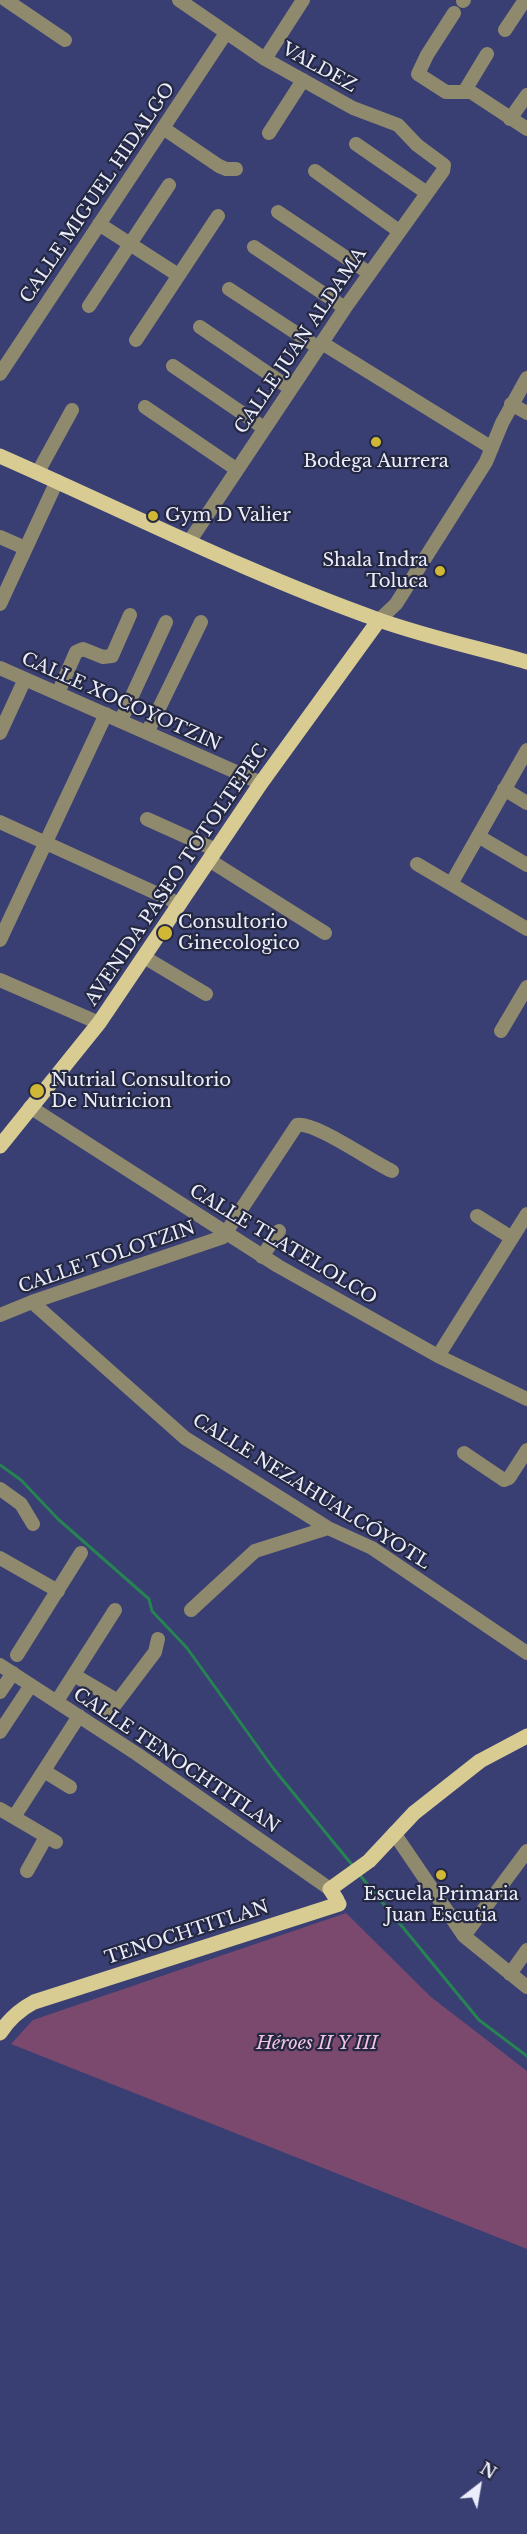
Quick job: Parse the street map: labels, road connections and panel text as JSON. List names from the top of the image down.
{
  "streets": {
    "main road": ["AVENIDA PASEO TOTOLTEPEC", "TENOCHTITLAN"],
    "street": [
      "VALDEZ",
      "CALLE MIGUEL HIDALGO",
      "CALLE JUAN ALDAMA",
      "CALLE XOCOYOTZIN",
      "CALLE TLATELOLCO",
      "CALLE TOLOTZIN",
      "CALLE NEZAHUALCÓYOTL",
      "CALLE TENOCHTITLAN"
    ]
  },
  "crossings": [
    ["VALDEZ", "CALLE MIGUEL HIDALGO"],
    ["VALDEZ", "CALLE JUAN ALDAMA"],
    ["CALLE XOCOYOTZIN", "AVENIDA PASEO TOTOLTEPEC"],
    ["AVENIDA PASEO TOTOLTEPEC", "CALLE TLATELOLCO"],
    ["CALLE TLATELOLCO", "CALLE TOLOTZIN"],
    ["CALLE TOLOTZIN", "CALLE NEZAHUALCÓYOTL"],
    ["CALLE TENOCHTITLAN", "TENOCHTITLAN"]
  ],
  "parks": ["Héroes II Y III"],
  "places": [
    "Bodega Aurrera",
    "Gym D Valier",
    "Shala Indra Toluca",
    "Consultorio Ginecologico",
    "Nutrial Consultorio De Nutricion",
    "Escuela Primaria Juan Escutia"
  ],
  "north": "top right"
}
